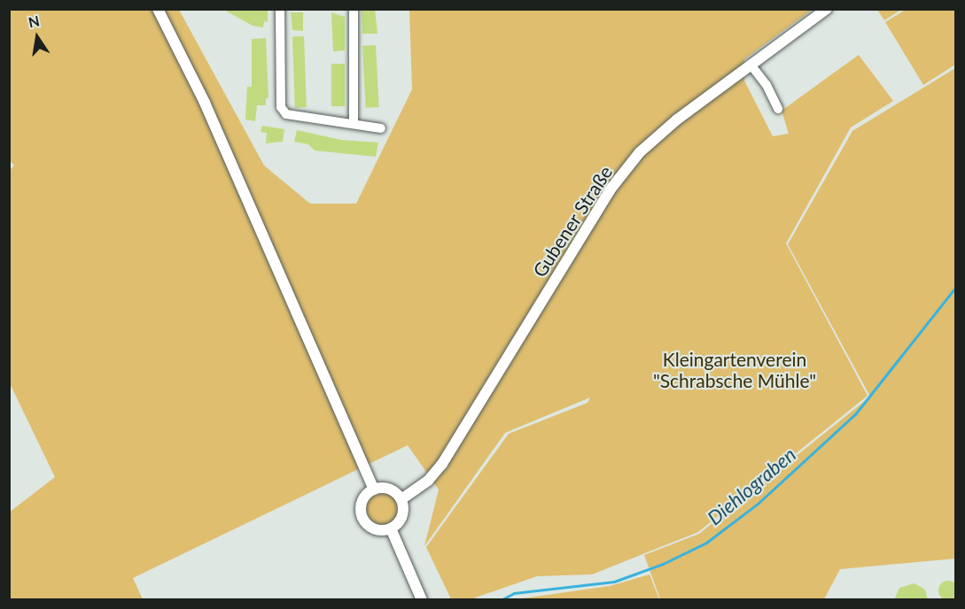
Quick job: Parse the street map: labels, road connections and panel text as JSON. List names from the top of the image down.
{
  "streets": {
    "main road": ["Gubener Straße"]
  },
  "water": ["Diehlograben"],
  "parks": ["Kleingartenverein \"Schrabsche Mühle\""],
  "north": "top"
}
